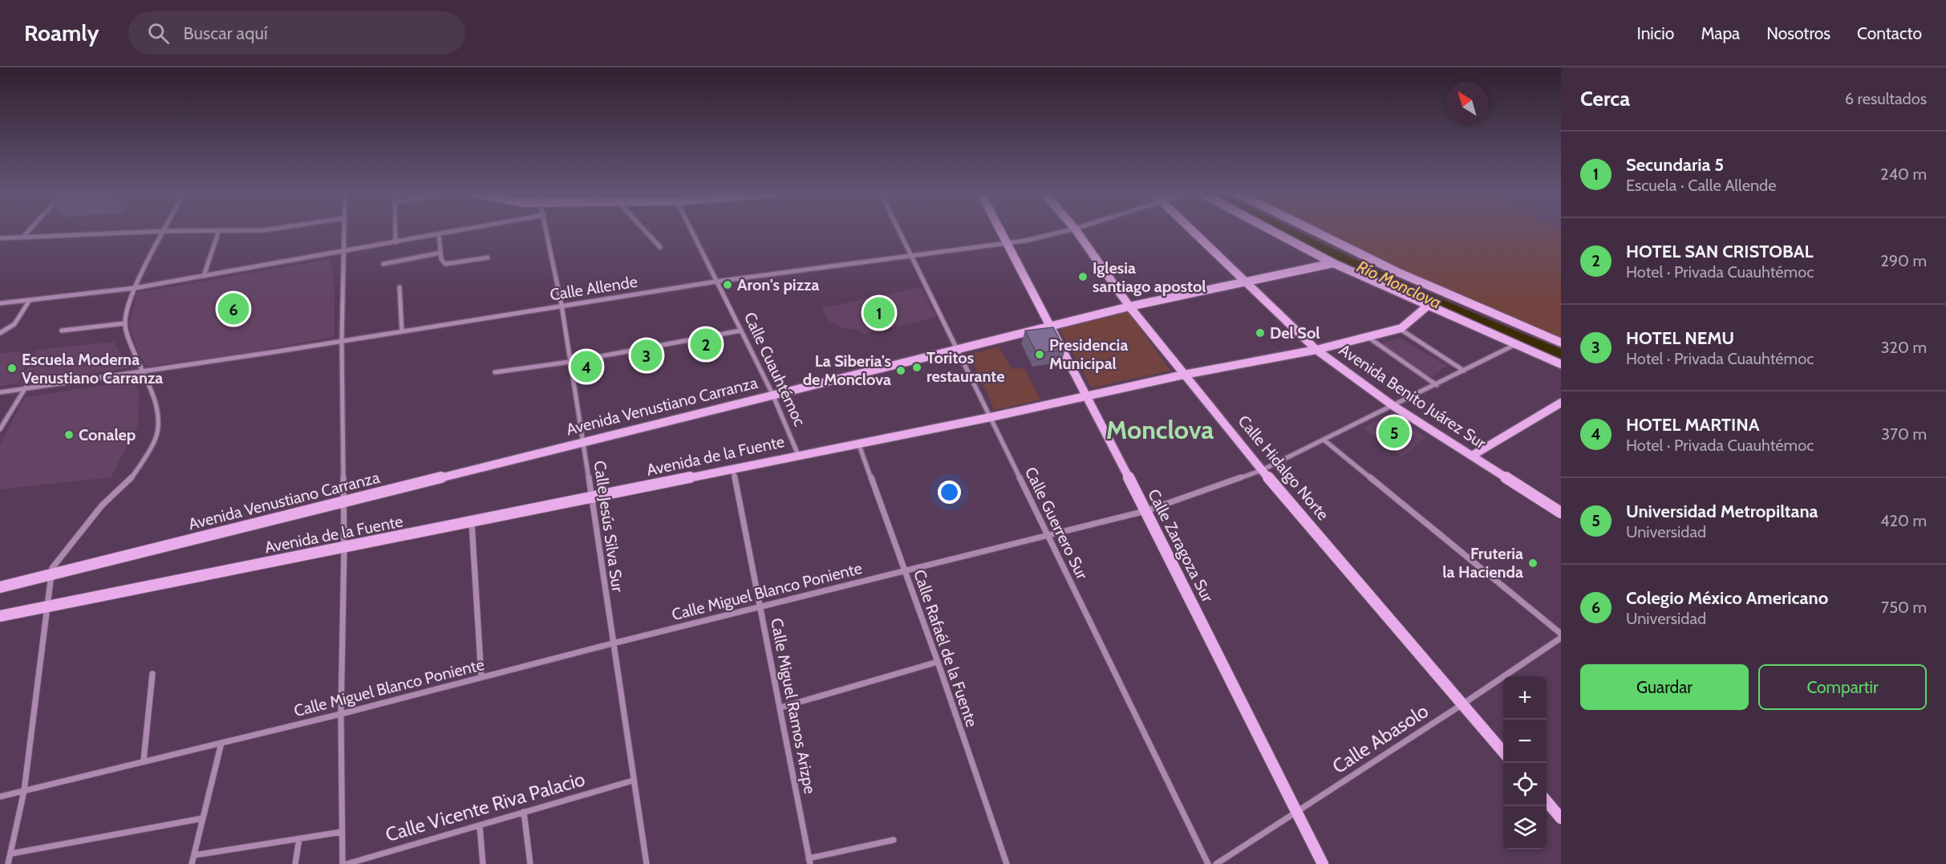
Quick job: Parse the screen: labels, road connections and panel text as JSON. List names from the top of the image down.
{
  "streets": {
    "street": [
      "Calle Allende",
      "Calle Cuauhtémoc",
      "Avenida Benito Juárez Sur",
      "Avenida Venustiano Carranza",
      "Avenida de la Fuente",
      "Calle Hidalgo Norte",
      "Calle Guerrero Sur",
      "Calle Jesús Silva Sur",
      "Calle Zaragoza Sur",
      "Calle Miguel Blanco Poniente",
      "Calle Rafaél de la Fuente",
      "Calle Miguel Ramos Arizpe",
      "Calle Abasolo",
      "Calle Vicente Riva Palacio"
    ]
  },
  "crossings": [
    ["Calle Allende", "Calle Cuauhtémoc"],
    ["Calle Allende", "Calle Guerrero Sur"],
    ["Calle Allende", "Calle Jesús Silva Sur"],
    ["Calle Allende", "Calle Zaragoza Sur"],
    ["Calle Cuauhtémoc", "Avenida Venustiano Carranza"],
    ["Calle Cuauhtémoc", "Avenida de la Fuente"],
    ["Avenida Benito Juárez Sur", "Avenida Venustiano Carranza"],
    ["Avenida Benito Juárez Sur", "Avenida de la Fuente"],
    ["Avenida Benito Juárez Sur", "Calle Miguel Blanco Poniente"],
    ["Avenida Venustiano Carranza", "Calle Hidalgo Norte"],
    ["Avenida Venustiano Carranza", "Calle Guerrero Sur"],
    ["Avenida Venustiano Carranza", "Calle Jesús Silva Sur"],
    ["Avenida Venustiano Carranza", "Calle Zaragoza Sur"],
    ["Avenida de la Fuente", "Calle Hidalgo Norte"],
    ["Avenida de la Fuente", "Calle Guerrero Sur"],
    ["Avenida de la Fuente", "Calle Jesús Silva Sur"],
    ["Avenida de la Fuente", "Calle Zaragoza Sur"],
    ["Avenida de la Fuente", "Calle Rafaél de la Fuente"],
    ["Avenida de la Fuente", "Calle Miguel Ramos Arizpe"],
    ["Calle Hidalgo Norte", "Calle Miguel Blanco Poniente"],
    ["Calle Hidalgo Norte", "Calle Abasolo"],
    ["Calle Guerrero Sur", "Calle Miguel Blanco Poniente"],
    ["Calle Jesús Silva Sur", "Calle Miguel Blanco Poniente"],
    ["Calle Jesús Silva Sur", "Calle Vicente Riva Palacio"],
    ["Calle Zaragoza Sur", "Calle Miguel Blanco Poniente"],
    ["Calle Zaragoza Sur", "Calle Abasolo"],
    ["Calle Miguel Blanco Poniente", "Calle Rafaél de la Fuente"],
    ["Calle Miguel Blanco Poniente", "Calle Miguel Ramos Arizpe"]
  ],
  "districts": ["Monclova"],
  "water": ["Río Monclova"],
  "places": [
    "Iglesia santiago apostol",
    "Aron's pizza",
    "Del Sol",
    "Presidencia Municipal",
    "Toritos restaurante",
    "Escuela Moderna Venustiano Carranza",
    "La Siberia's de Monclova",
    "Conalep",
    "Fruteria la Hacienda"
  ],
  "north": "top left",
  "page": {
    "header": "Roamly",
    "search": "Buscar aquí",
    "nav": [
      "Inicio",
      "Mapa",
      "Nosotros",
      "Contacto"
    ],
    "heading": ["Cerca", "6 resultados"],
    "list": [
      {
        "mark": "1",
        "name": "Secundaria 5",
        "note": "Escuela · Calle Allende",
        "value": "240 m"
      },
      {
        "mark": "2",
        "name": "HOTEL SAN CRISTOBAL",
        "note": "Hotel · Privada Cuauhtémoc",
        "value": "290 m"
      },
      {
        "mark": "3",
        "name": "HOTEL NEMU",
        "note": "Hotel · Privada Cuauhtémoc",
        "value": "320 m"
      },
      {
        "mark": "4",
        "name": "HOTEL MARTINA",
        "note": "Hotel · Privada Cuauhtémoc",
        "value": "370 m"
      },
      {
        "mark": "5",
        "name": "Universidad Metropiltana",
        "note": "Universidad",
        "value": "420 m"
      },
      {
        "mark": "6",
        "name": "Colegio México Americano",
        "note": "Universidad",
        "value": "750 m"
      }
    ],
    "pins": [
      "6",
      "1",
      "2",
      "3",
      "4",
      "5"
    ],
    "buttons": ["Guardar", "Compartir"],
    "map_buttons": ["+", "−"]
  }
}
